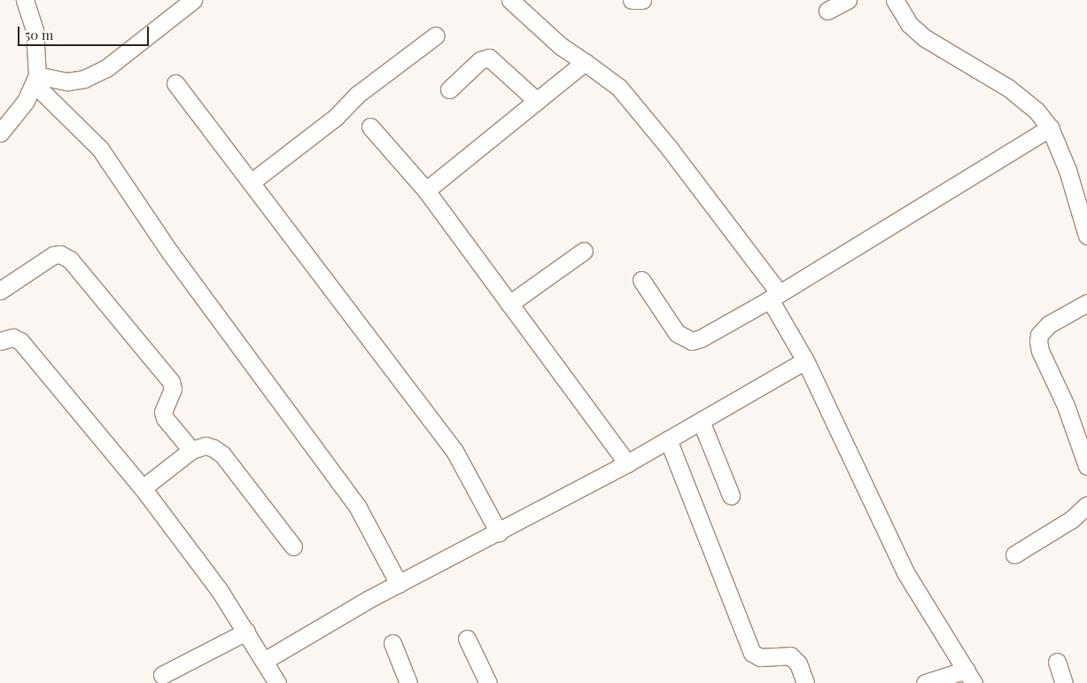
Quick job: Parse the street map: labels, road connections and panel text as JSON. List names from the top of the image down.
{
  "scale_bar": "50 m"
}
